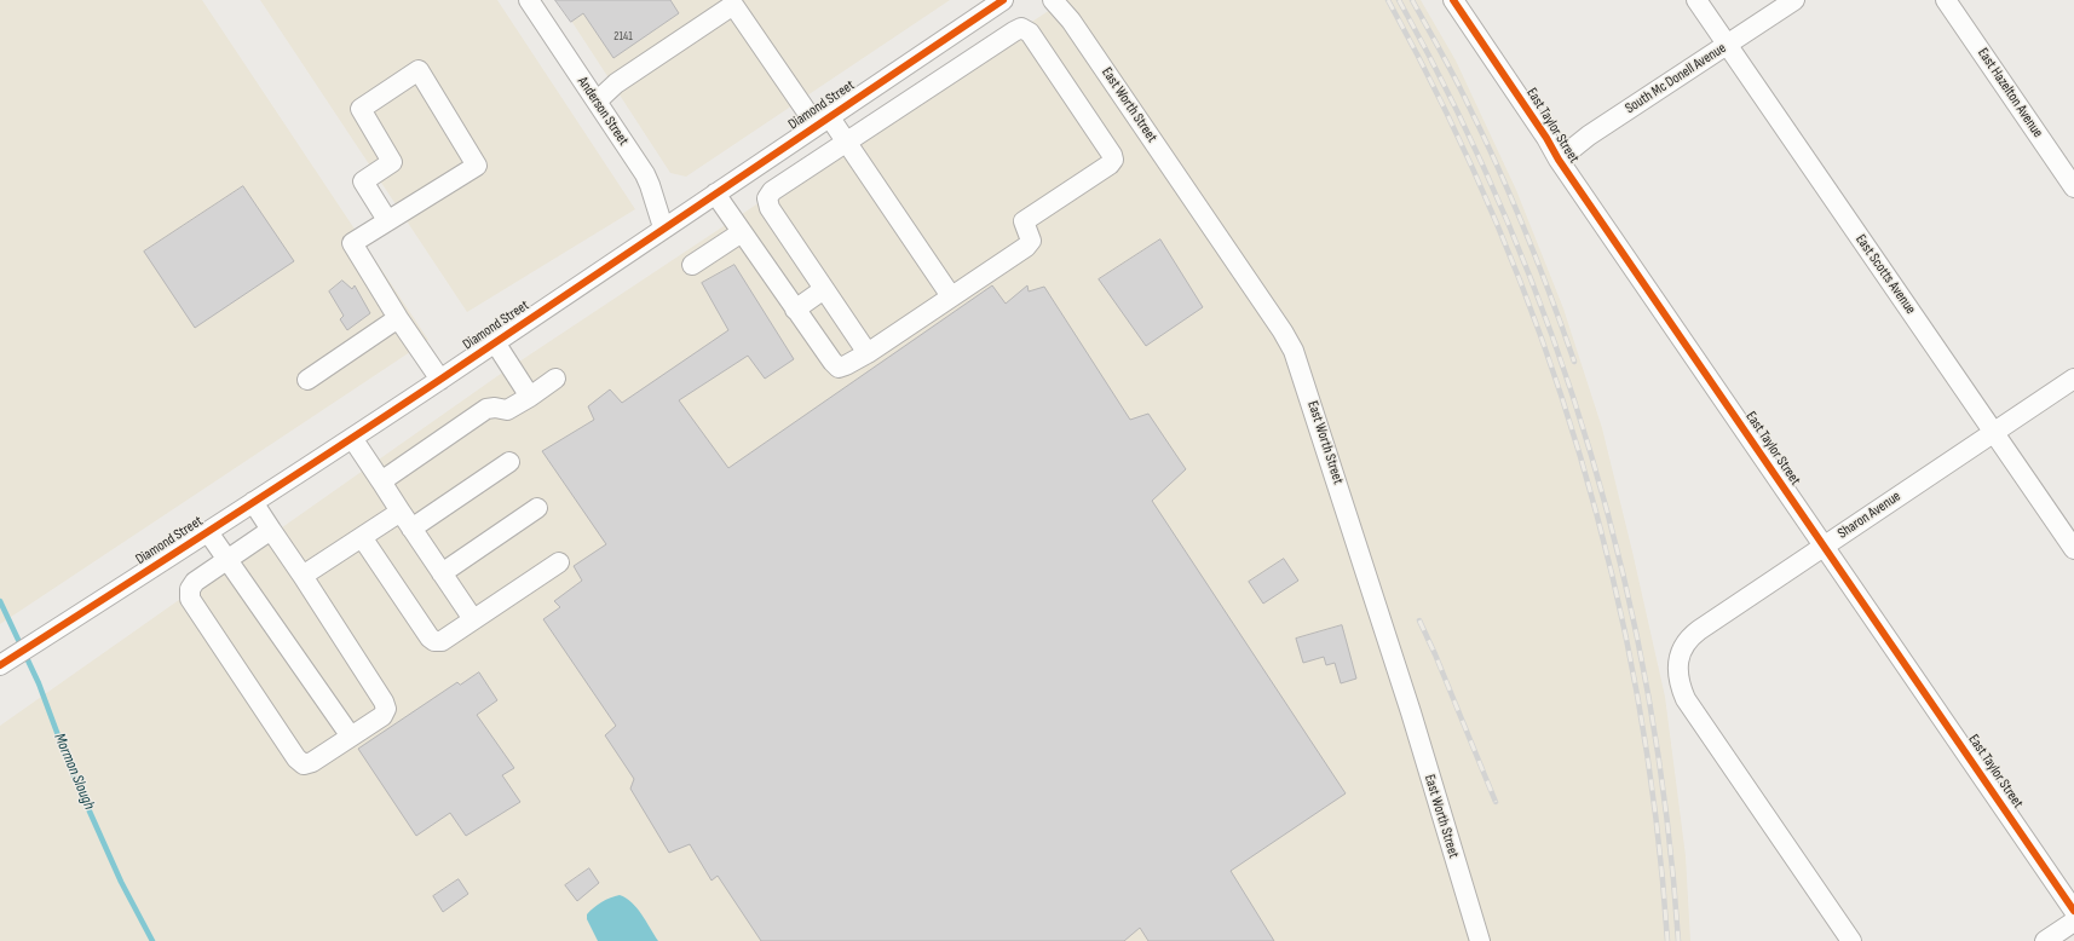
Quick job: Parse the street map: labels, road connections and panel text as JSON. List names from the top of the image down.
{
  "streets": {
    "street": [
      "South Mc Donell Avenue",
      "East Hazelton Avenue",
      "Diamond Street",
      "East Worth Street",
      "Anderson Street",
      "East Taylor Street",
      "East Scotts Avenue",
      "Sharon Avenue"
    ]
  },
  "crossings": [
    ["South Mc Donell Avenue", "East Taylor Street"],
    ["South Mc Donell Avenue", "East Scotts Avenue"],
    ["Diamond Street", "Anderson Street"],
    ["East Taylor Street", "Sharon Avenue"],
    ["East Scotts Avenue", "Sharon Avenue"]
  ],
  "water": ["Mormon Slough"],
  "house_numbers": ["2141"]
}
